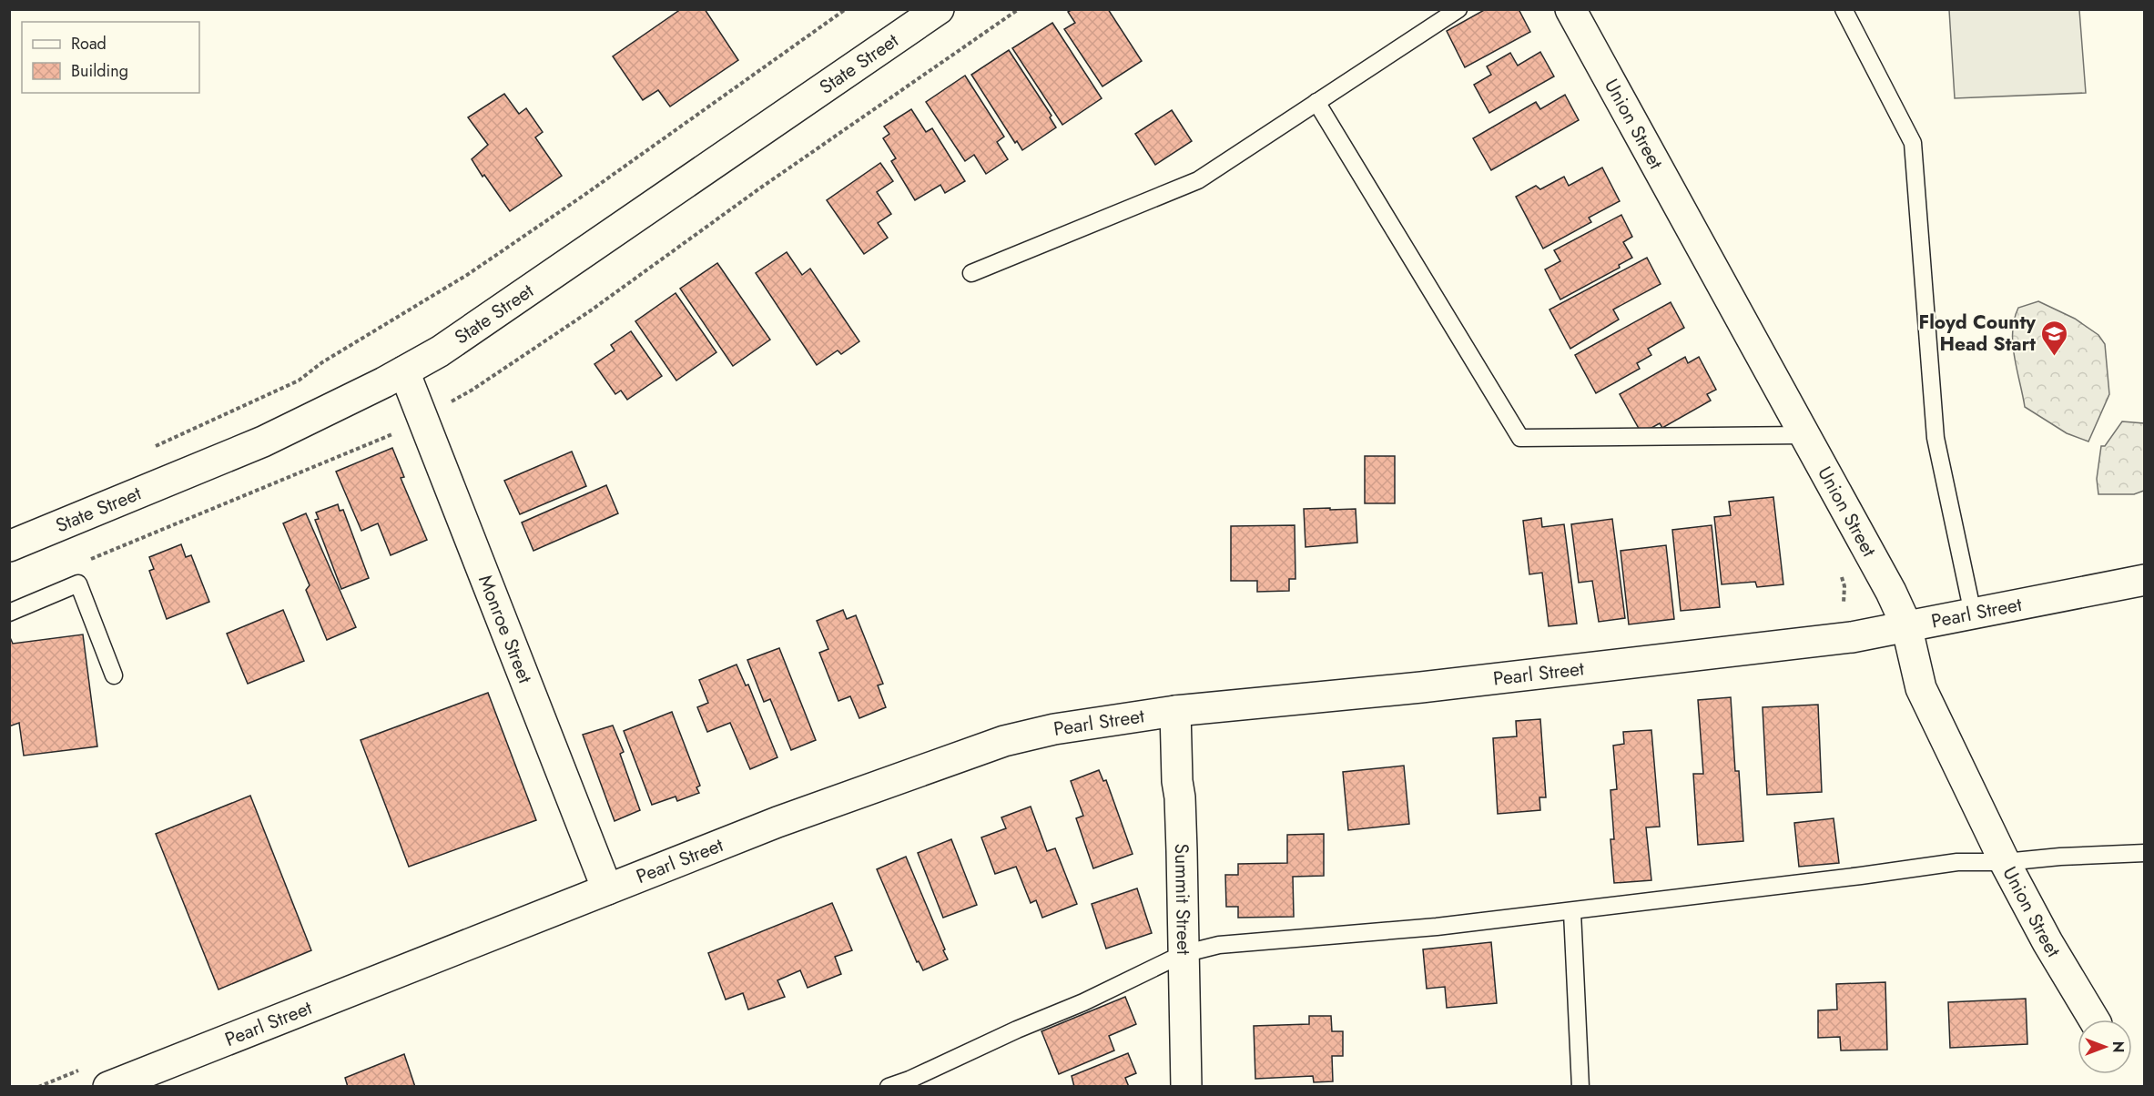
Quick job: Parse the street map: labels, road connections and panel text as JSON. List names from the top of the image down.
{
  "streets": {
    "street": [
      "State Street",
      "Union Street",
      "Pearl Street",
      "Monroe Street",
      "Summit Street"
    ]
  },
  "crossings": [
    ["State Street", "Monroe Street"],
    ["Union Street", "Pearl Street"],
    ["Pearl Street", "Monroe Street"],
    ["Pearl Street", "Summit Street"]
  ],
  "places": {
    "school or university": ["Floyd County Head Start"]
  },
  "legend": ["Road", "Building"],
  "north": "right"
}
